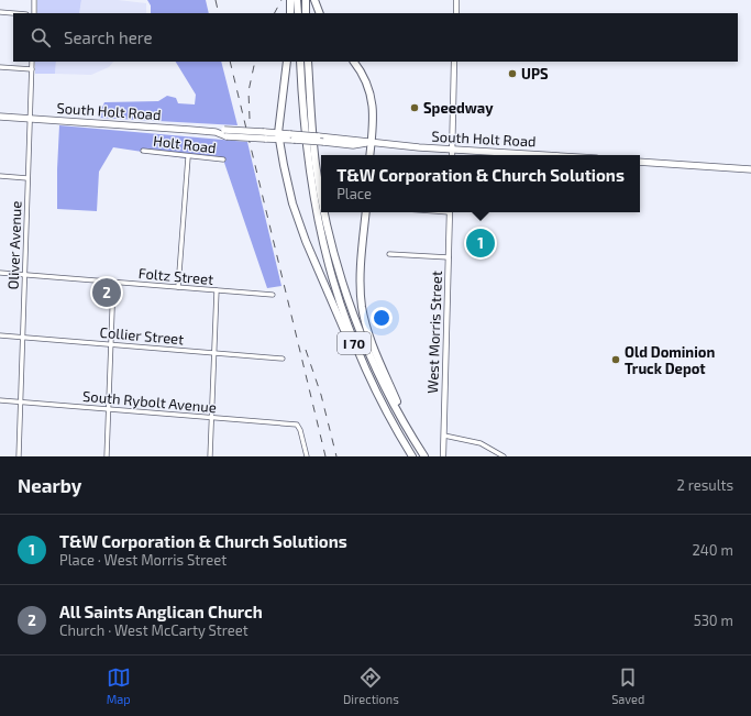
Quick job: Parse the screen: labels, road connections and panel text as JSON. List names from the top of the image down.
{
  "streets": {
    "highway": ["I 70"],
    "main road": ["South Holt Road", "West Morris Street"],
    "street": [
      "Holt Road",
      "Oliver Avenue",
      "Foltz Street",
      "Collier Street",
      "South Rybolt Avenue"
    ]
  },
  "crossings": [
    ["South Holt Road", "Oliver Avenue"],
    ["Oliver Avenue", "Foltz Street"],
    ["Oliver Avenue", "Collier Street"],
    ["Oliver Avenue", "South Rybolt Avenue"]
  ],
  "places": ["UPS", "Speedway", "Old Dominion Truck Depot"],
  "page": {
    "search": "Search here",
    "popup": ["T&W Corporation & Church Solutions", "Place"],
    "pins": ["1", "2"],
    "heading": ["Nearby", "2 results"],
    "list": [
      {
        "mark": "1",
        "name": "T&W Corporation & Church Solutions",
        "note": "Place · West Morris Street",
        "value": "240 m"
      },
      {
        "mark": "2",
        "name": "All Saints Anglican Church",
        "note": "Church · West McCarty Street",
        "value": "530 m"
      }
    ],
    "nav": ["Map", "Directions", "Saved"]
  }
}
